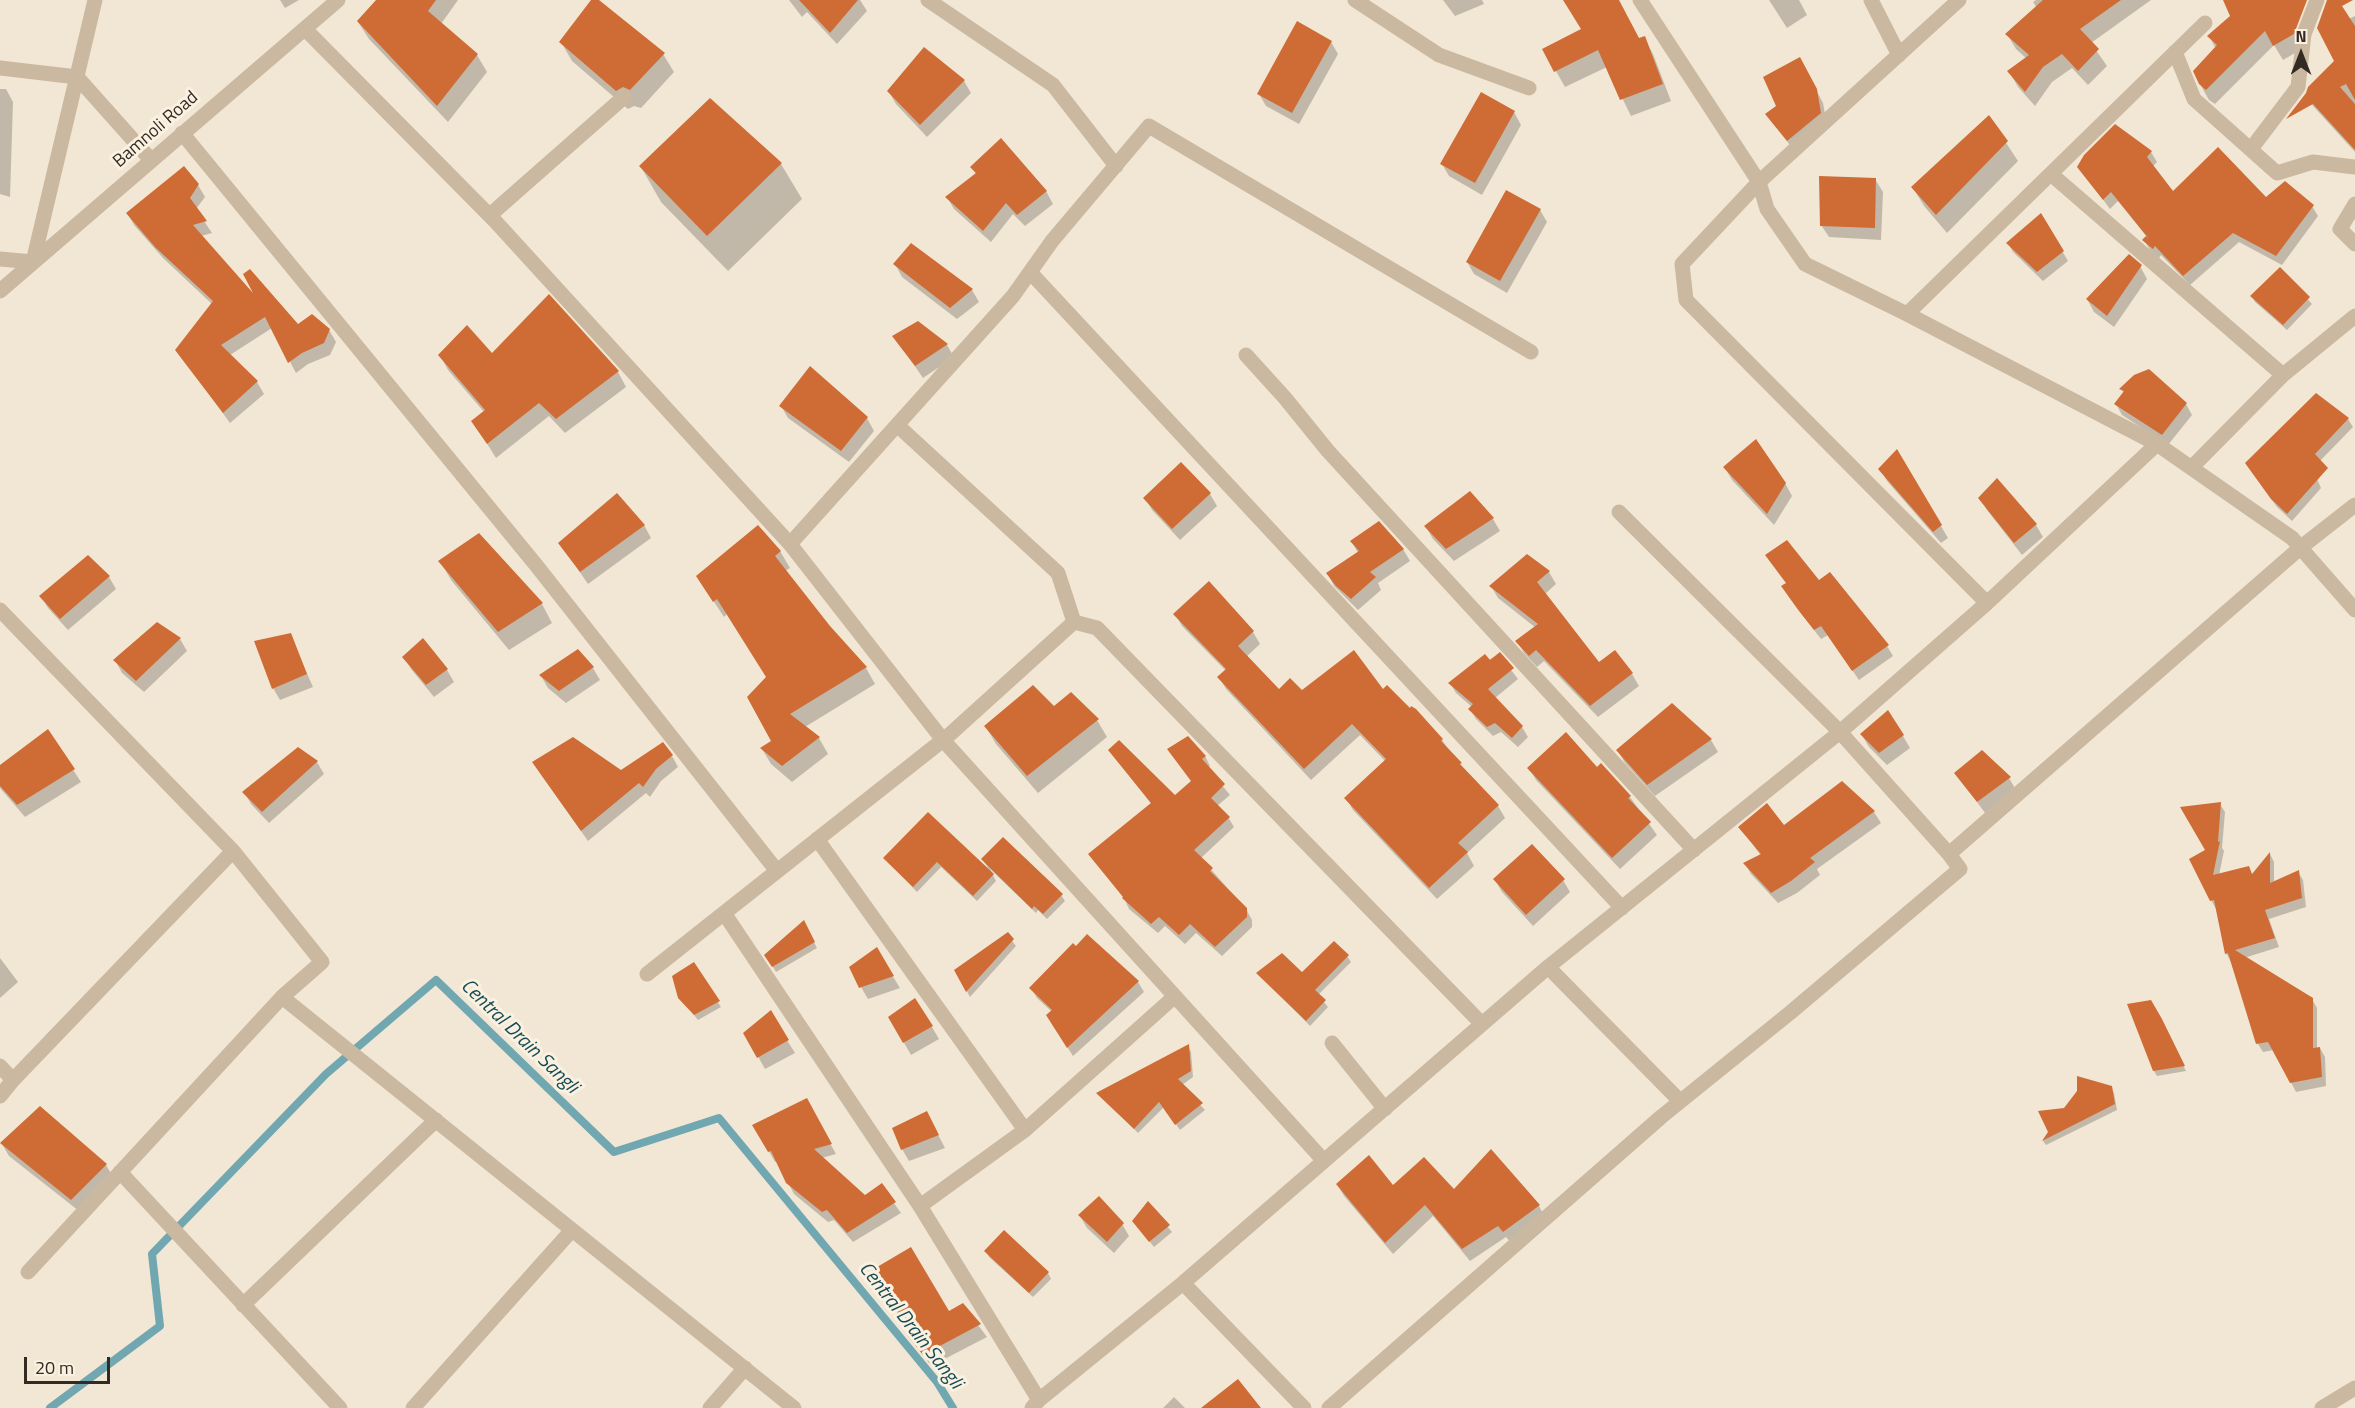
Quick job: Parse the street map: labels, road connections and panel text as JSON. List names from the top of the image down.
{
  "streets": {
    "street": ["Bamnoli Road"]
  },
  "water": ["Central Drain Sangli"],
  "scale_bar": "20 m",
  "north": "top"
}
